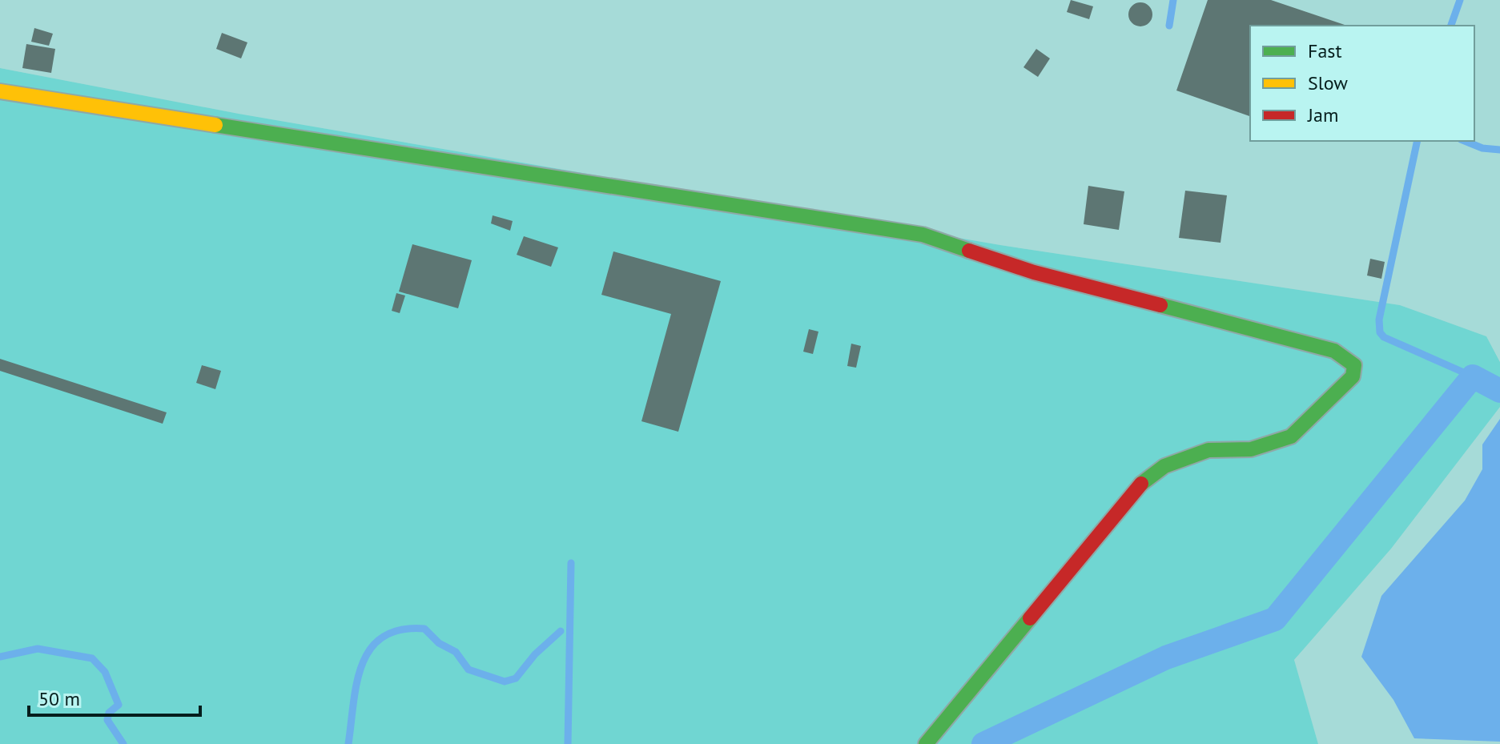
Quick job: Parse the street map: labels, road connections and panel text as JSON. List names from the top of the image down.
{
  "legend": ["Fast", "Slow", "Jam"],
  "scale_bar": "50 m"
}
